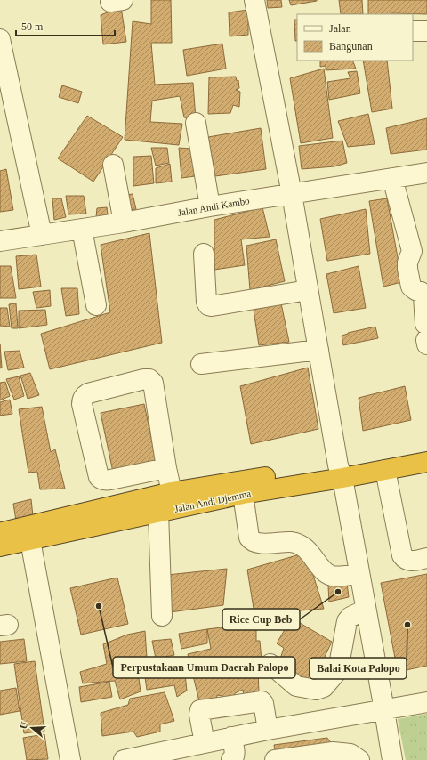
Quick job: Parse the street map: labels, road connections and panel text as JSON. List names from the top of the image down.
{
  "streets": {
    "highway": ["Jalan Andi Djemma"],
    "street": ["Jalan Andi Kambo"]
  },
  "places": ["Rice Cup Beb", "Perpustakaan Umum Daerah Palopo", "Balai Kota Palopo"],
  "legend": ["Jalan", "Bangunan"],
  "scale_bar": "50 m",
  "north": "left"
}
